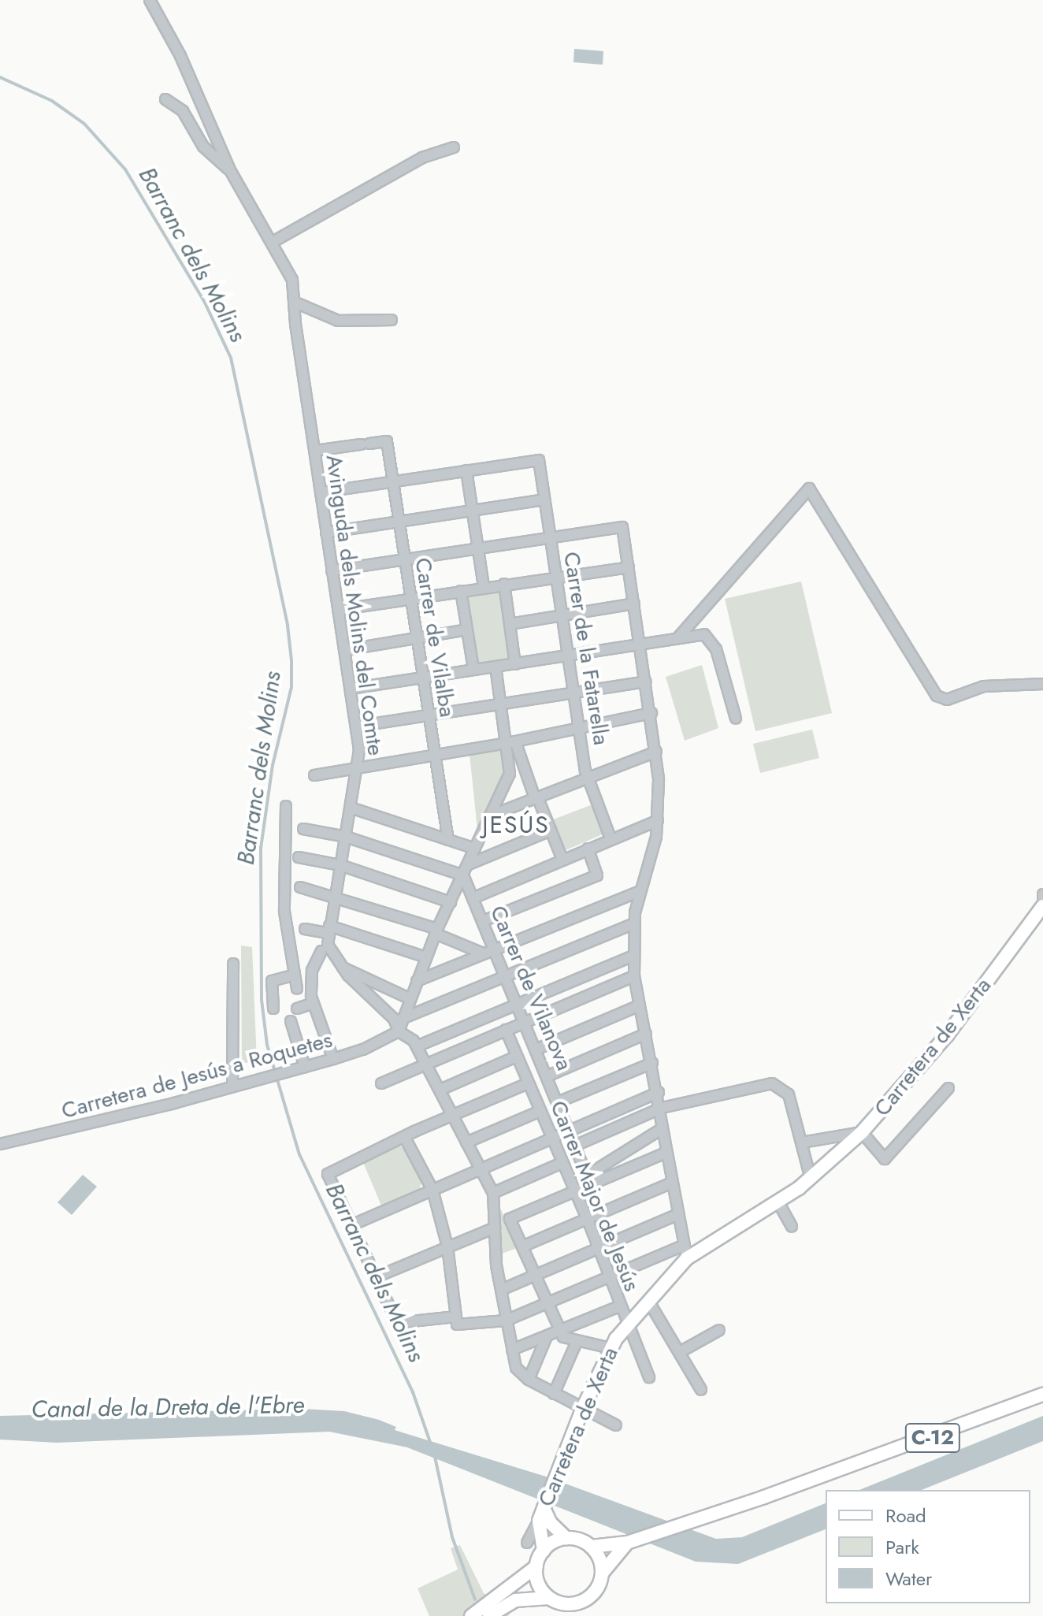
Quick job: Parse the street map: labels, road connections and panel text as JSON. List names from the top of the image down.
{
  "streets": {
    "main road": ["Carretera de Xerta", "C-12"],
    "street": [
      "Avinguda dels Molins del Comte",
      "Carrer de Vilalba",
      "Carrer de la Fatarella",
      "Carrer de Vilanova",
      "Carretera de Jesús a Roquetes",
      "Carrer Major de Jesús"
    ]
  },
  "crossings": [
    ["Avinguda dels Molins del Comte", "Carrer de Vilalba"],
    ["Avinguda dels Molins del Comte", "Carretera de Jesús a Roquetes"],
    ["Carretera de Xerta", "Carrer Major de Jesús"]
  ],
  "districts": ["JESÚS"],
  "water": ["Barranc dels Molins", "Canal de la Dreta de l'Ebre"],
  "legend": ["Road", "Park", "Water"]
}
